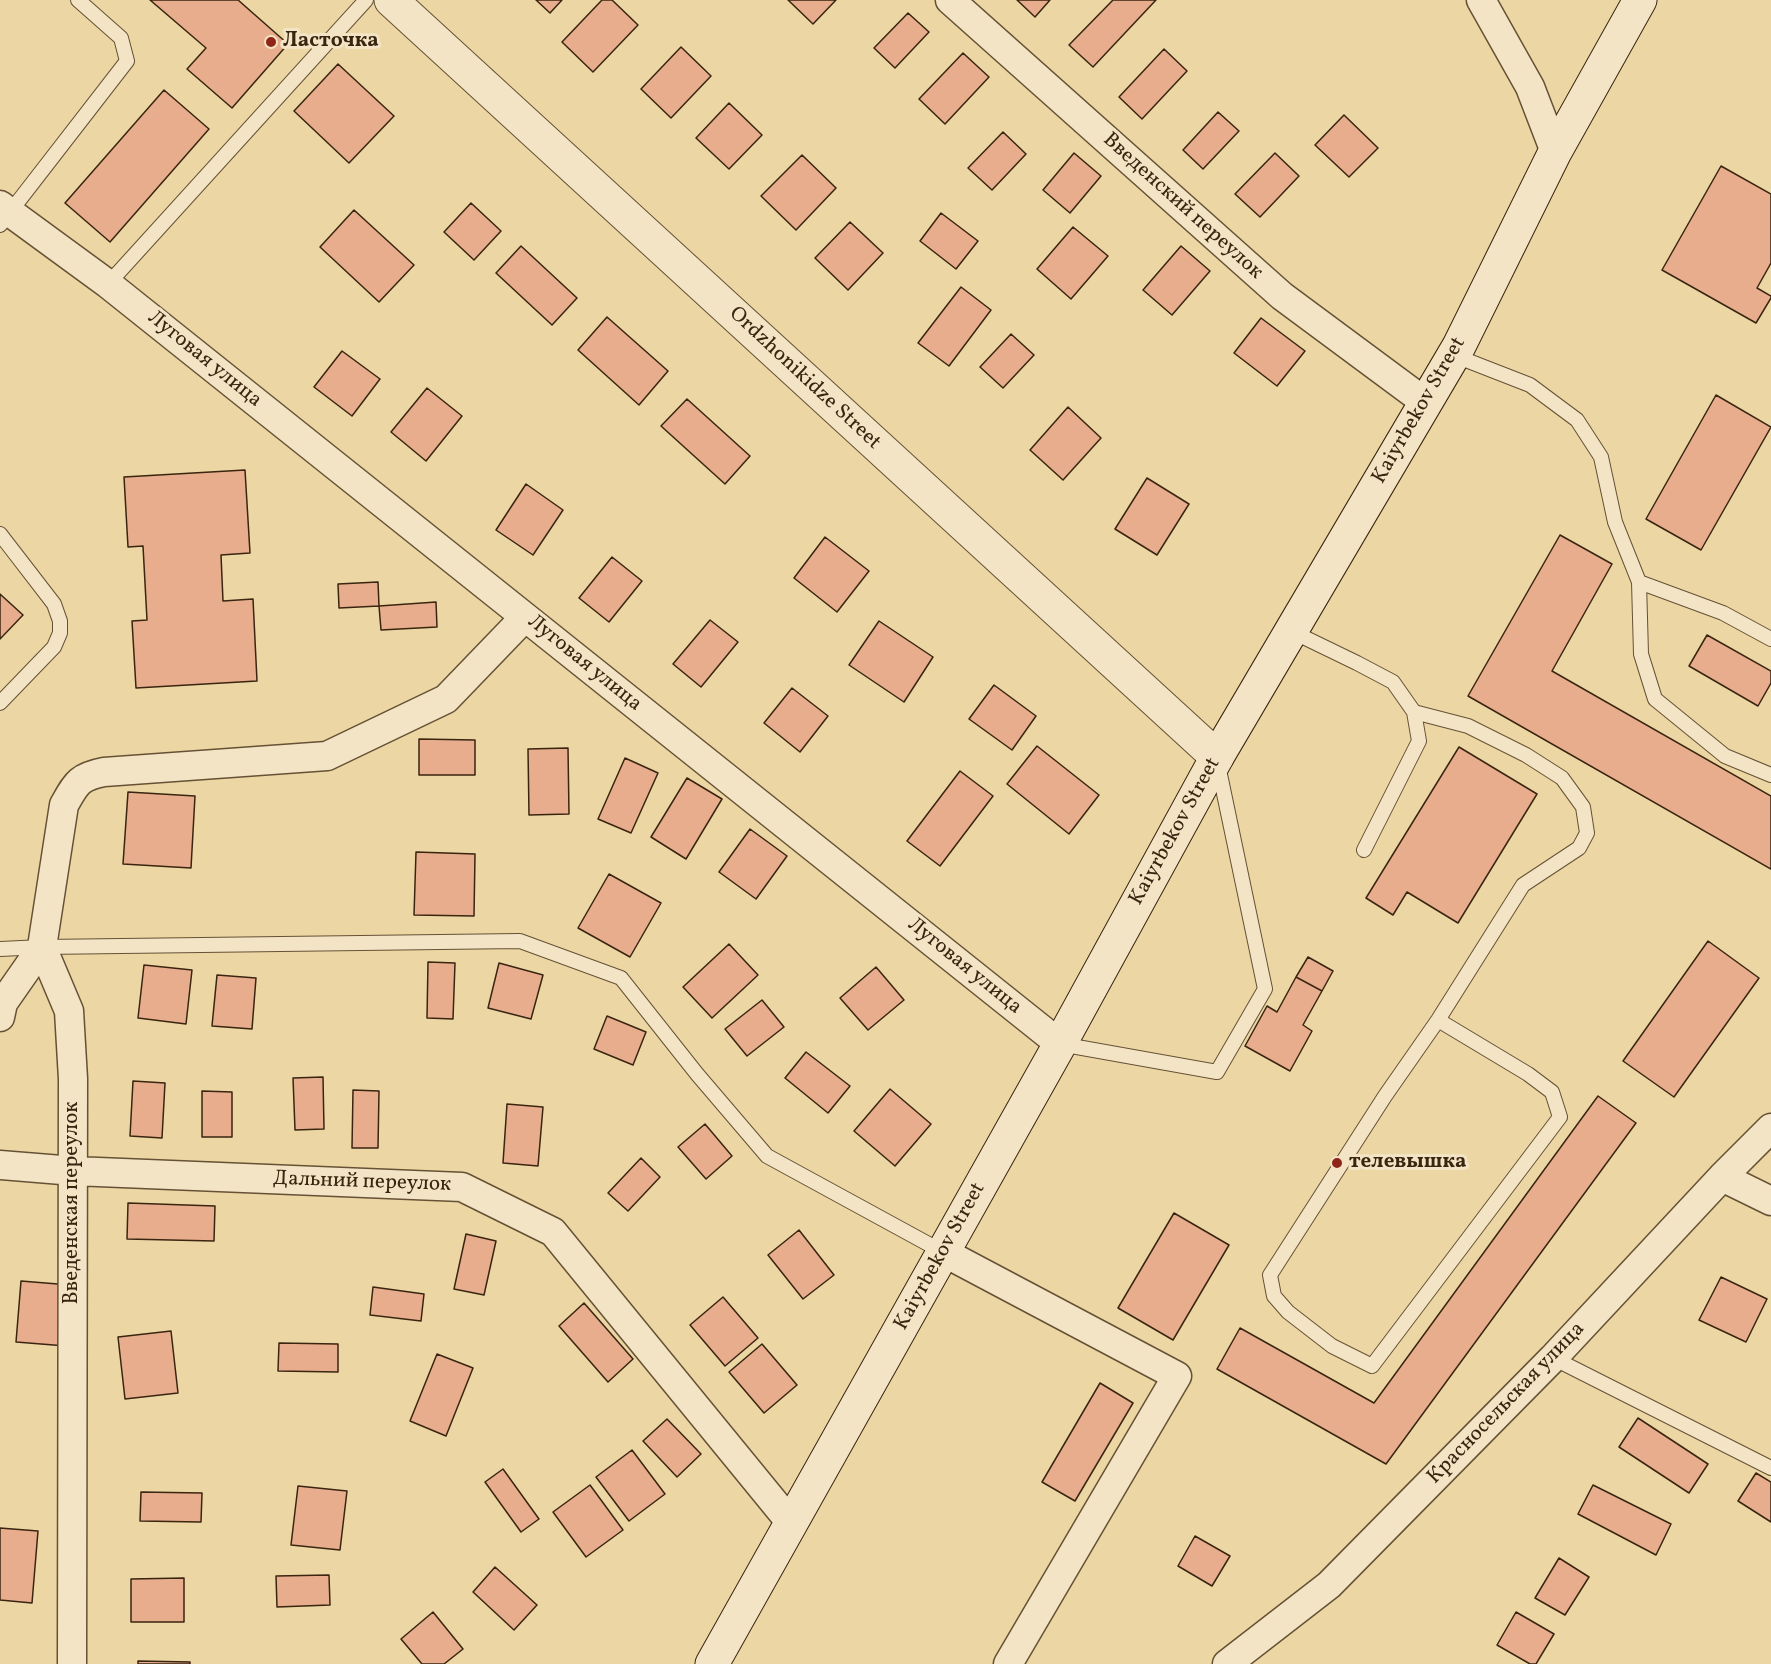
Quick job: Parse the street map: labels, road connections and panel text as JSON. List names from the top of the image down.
{
  "streets": {
    "main road": ["Ordzhonikidze Street", "Kaiyrbekov Street"],
    "street": [
      "Введенский переулок",
      "Луговая улица",
      "Дальний переулок",
      "Введенская переулок",
      "Красносельская улица"
    ]
  },
  "crossings": [
    ["Введенский переулок", "Kaiyrbekov Street"],
    ["Луговая улица", "Kaiyrbekov Street"],
    ["Ordzhonikidze Street", "Kaiyrbekov Street"],
    ["Kaiyrbekov Street", "Дальний переулок"],
    ["Дальний переулок", "Введенская переулок"]
  ],
  "places": ["Ласточка", "телевышка"]
}
